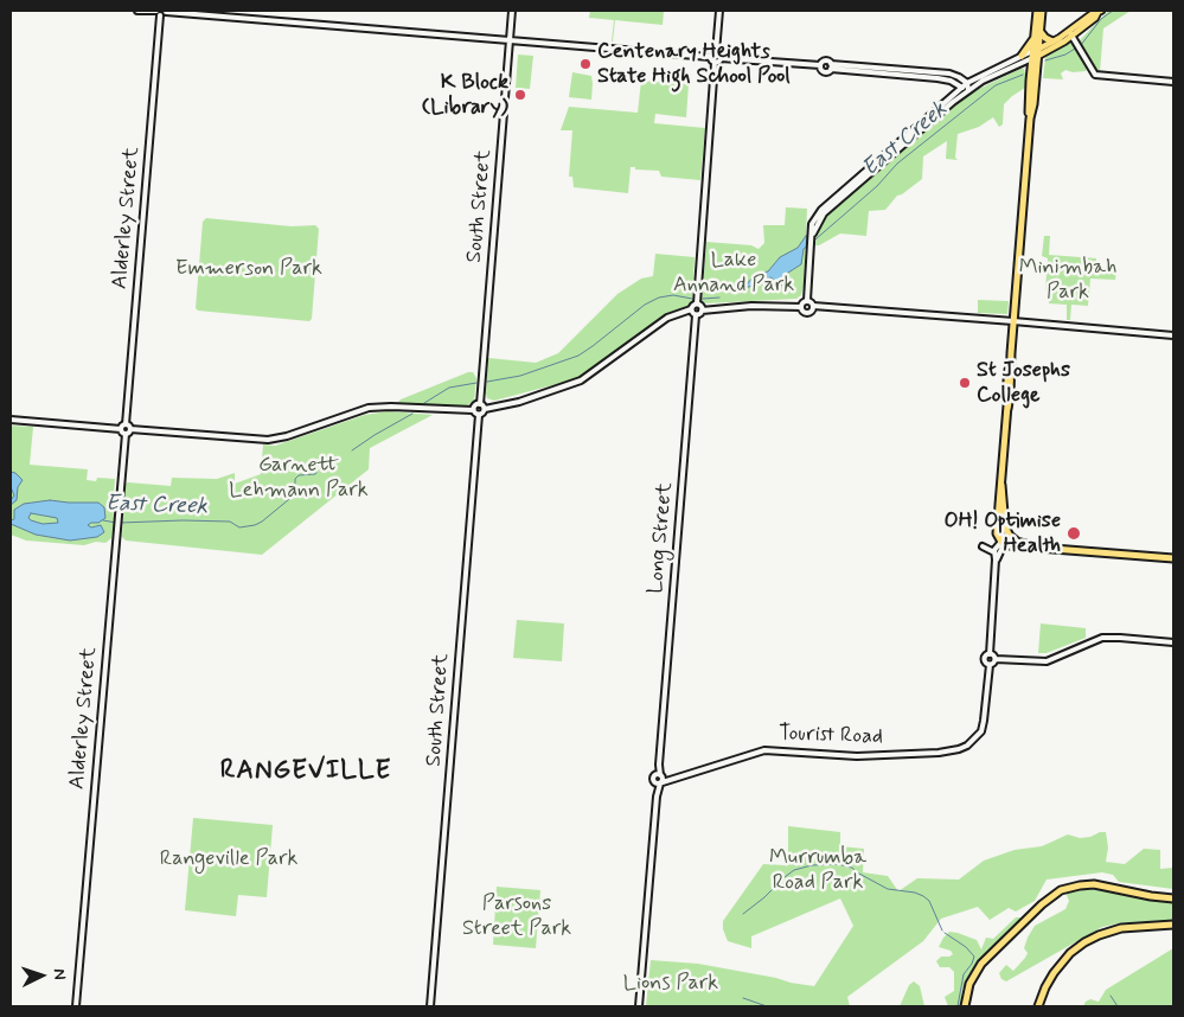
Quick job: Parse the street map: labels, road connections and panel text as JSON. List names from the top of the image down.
{
  "streets": {
    "street": [
      "South Street",
      "Alderley Street",
      "Long Street",
      "Tourist Road"
    ]
  },
  "crossings": [
    ["Long Street", "Tourist Road"]
  ],
  "districts": ["RANGEVILLE"],
  "water": ["East Creek"],
  "parks": [
    "Lake Annand Park",
    "Minimbah Park",
    "Emmerson Park",
    "Garnett Lehmann Park",
    "Murrumba Road Park",
    "Rangeville Park",
    "Parsons Street Park",
    "Lions Park"
  ],
  "places": [
    "Centenary Heights State High School Pool",
    "K Block (Library)",
    "St Josephs College",
    "OH! Optimise Health"
  ],
  "north": "right"
}
